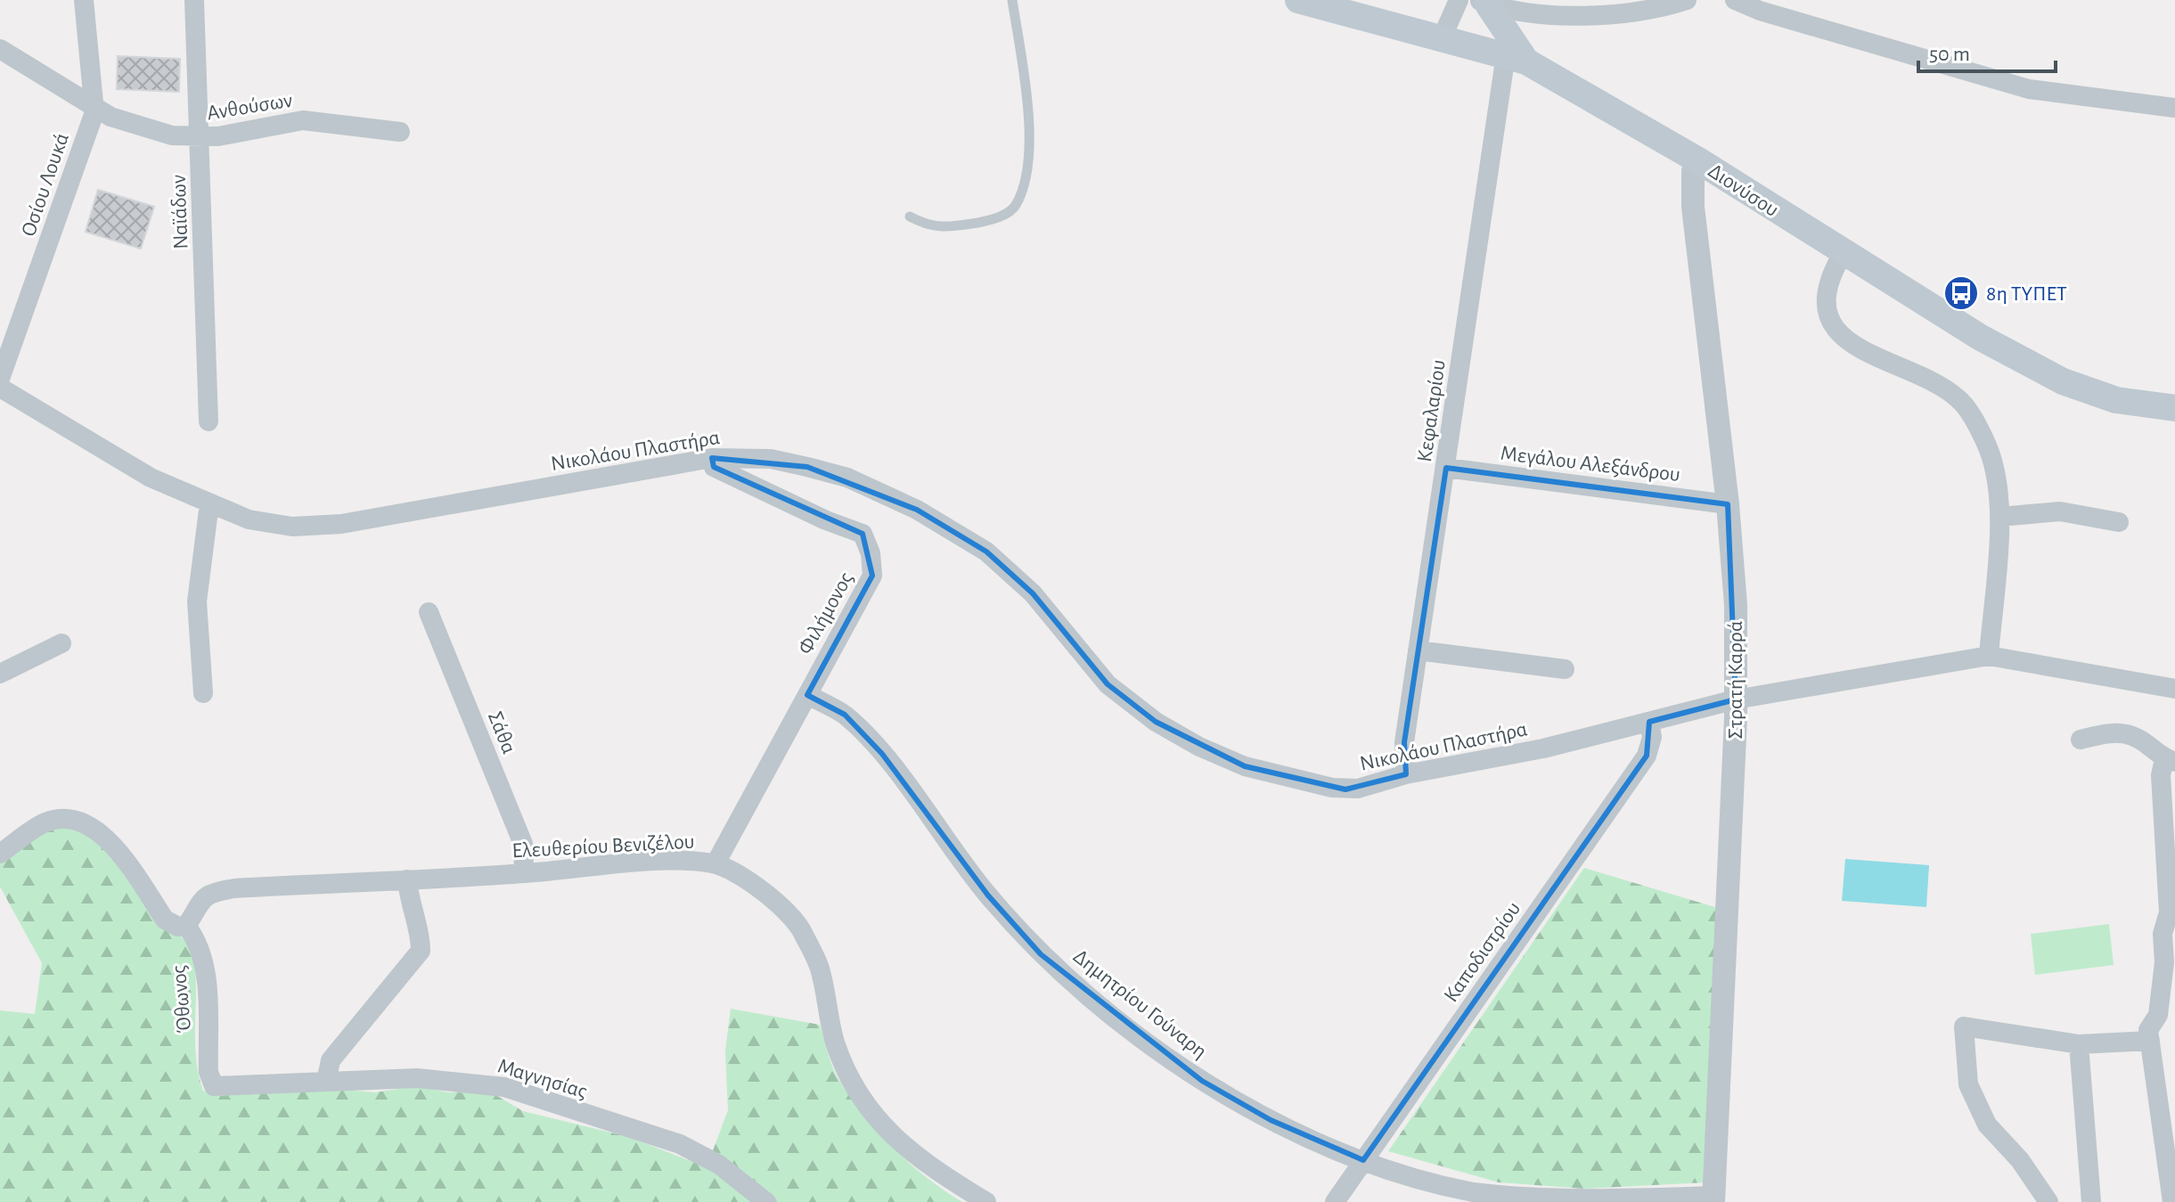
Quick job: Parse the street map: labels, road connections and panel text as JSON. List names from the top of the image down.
{
  "streets": {
    "main road": ["Διονύσου"],
    "street": [
      "Ανθούσων",
      "Οσίου Λουκά",
      "Ναϊάδων",
      "Κεφαλαρίου",
      "Νικολάου Πλαστήρα",
      "Μεγάλου Αλεξάνδρου",
      "Φιλήμονος",
      "Στρατή Καρρά",
      "Σάθα",
      "Ελευθερίου Βενιζέλου",
      "Καποδιστρίου",
      "Όθωνος",
      "Δημητρίου Γούναρη",
      "Μαγνησίας"
    ]
  },
  "crossings": [
    ["Ανθούσων", "Οσίου Λουκά"],
    ["Ανθούσων", "Ναϊάδων"],
    ["Διονύσου", "Κεφαλαρίου"],
    ["Διονύσου", "Στρατή Καρρά"],
    ["Κεφαλαρίου", "Νικολάου Πλαστήρα"],
    ["Κεφαλαρίου", "Μεγάλου Αλεξάνδρου"],
    ["Νικολάου Πλαστήρα", "Φιλήμονος"],
    ["Νικολάου Πλαστήρα", "Στρατή Καρρά"],
    ["Νικολάου Πλαστήρα", "Καποδιστρίου"],
    ["Μεγάλου Αλεξάνδρου", "Στρατή Καρρά"],
    ["Φιλήμονος", "Ελευθερίου Βενιζέλου"],
    ["Φιλήμονος", "Δημητρίου Γούναρη"],
    ["Στρατή Καρρά", "Δημητρίου Γούναρη"],
    ["Σάθα", "Ελευθερίου Βενιζέλου"],
    ["Ελευθερίου Βενιζέλου", "Όθωνος"],
    ["Καποδιστρίου", "Δημητρίου Γούναρη"],
    ["Όθωνος", "Μαγνησίας"]
  ],
  "places": {
    "bus stop": ["8η ΤΥΠΕΤ"]
  },
  "scale_bar": "50 m"
}
